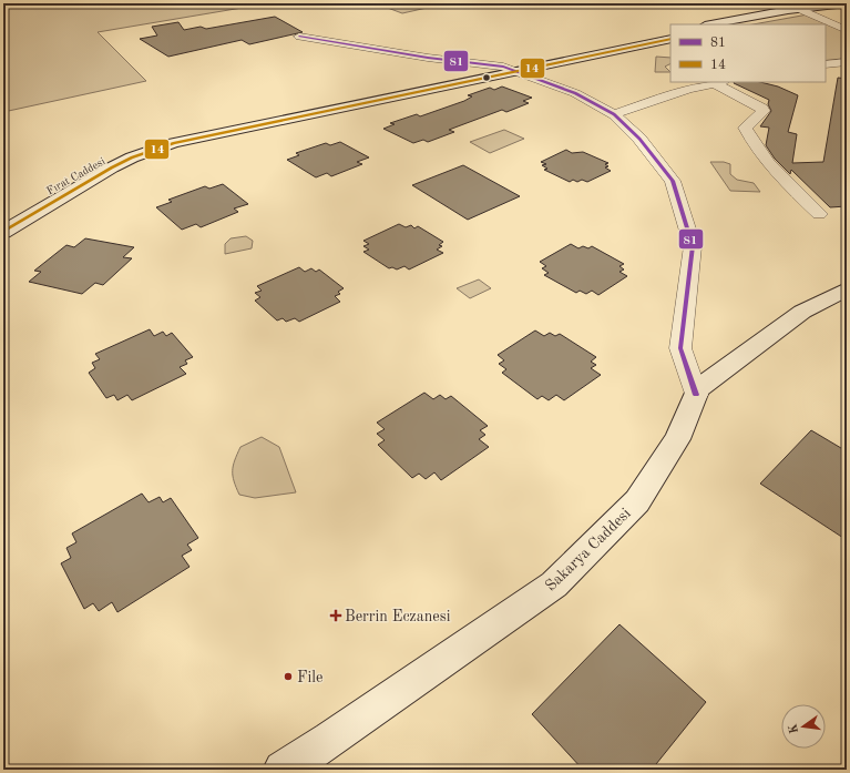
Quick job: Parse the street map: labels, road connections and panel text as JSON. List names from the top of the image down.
{
  "streets": {
    "main road": ["Fırat Caddesi", "Sakarya Caddesi"]
  },
  "places": {
    "health": ["Berrin Eczanesi"],
    "other": ["File"]
  },
  "lines": ["transit line 81", "transit line 14"],
  "legend": ["81", "14"],
  "north": "left"
}
